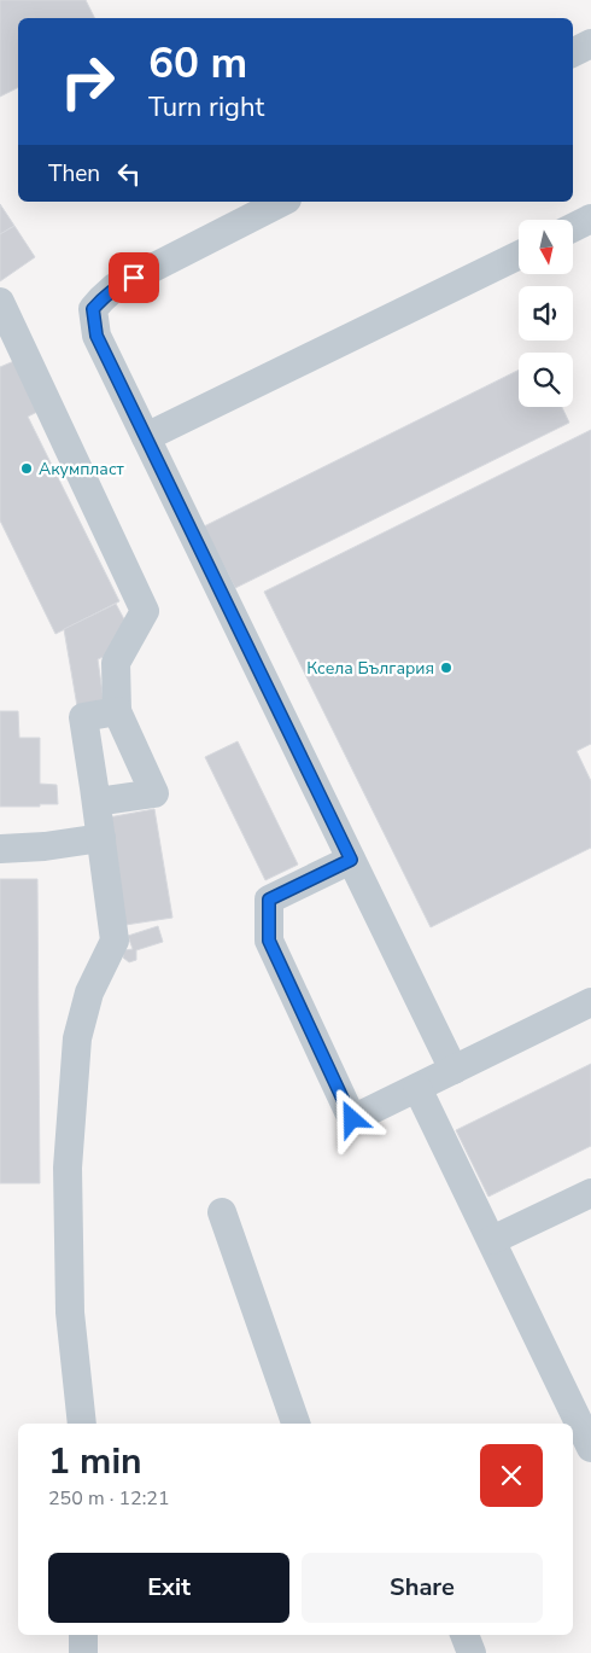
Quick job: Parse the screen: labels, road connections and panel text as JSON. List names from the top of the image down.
{
  "places": ["Акумпласт", "Ксела България"],
  "north": "bottom",
  "page": {
    "turn": ["60 m", "Turn right"],
    "then": "Then",
    "heading": ["1 min", "250 m · 12:21"],
    "buttons": ["Exit", "Share"]
  }
}
